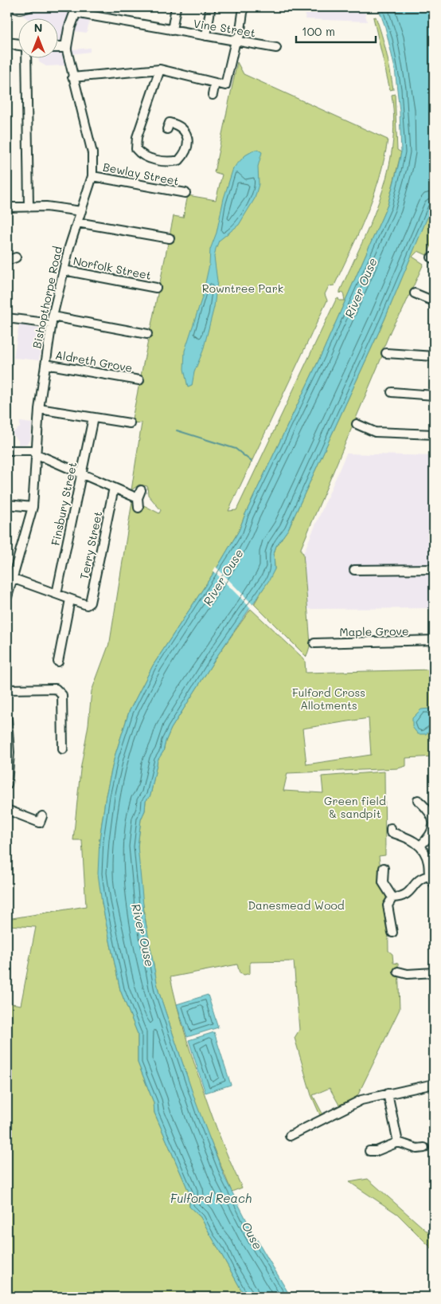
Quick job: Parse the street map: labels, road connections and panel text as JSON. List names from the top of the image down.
{
  "streets": {
    "main road": ["Bishopthorpe Road"],
    "street": [
      "Vine Street",
      "Bewlay Street",
      "Norfolk Street",
      "Aldreth Grove",
      "Finsbury Street",
      "Terry Street",
      "Maple Grove"
    ]
  },
  "crossings": [
    ["Vine Street", "Bishopthorpe Road"],
    ["Bewlay Street", "Bishopthorpe Road"],
    ["Norfolk Street", "Bishopthorpe Road"],
    ["Bishopthorpe Road", "Aldreth Grove"]
  ],
  "water": ["River Ouse", "Fulford Reach", "Ouse"],
  "parks": [
    "Rowntree Park",
    "Fulford Cross Allotments",
    "Green field & sandpit",
    "Danesmead Wood"
  ],
  "scale_bar": "100 m",
  "north": "top"
}
